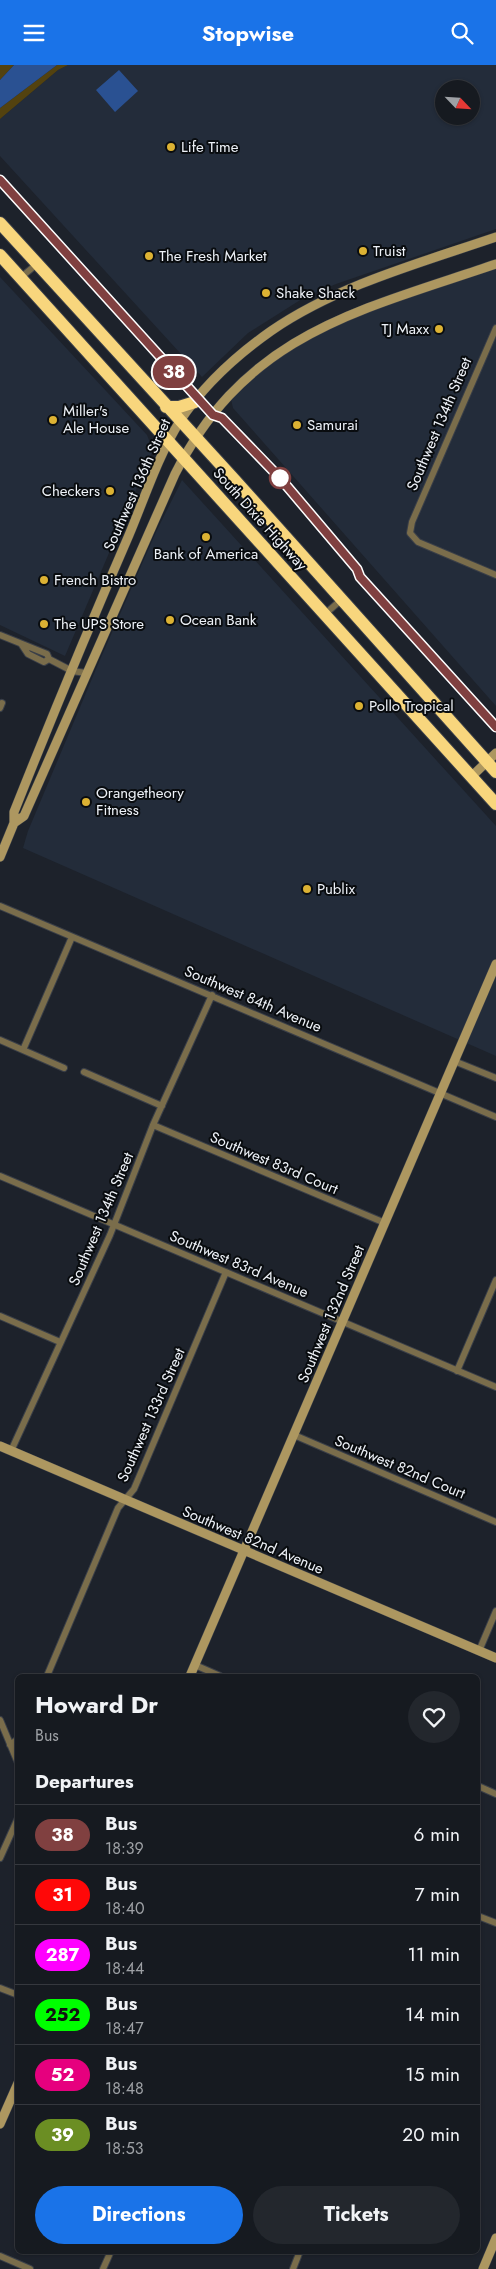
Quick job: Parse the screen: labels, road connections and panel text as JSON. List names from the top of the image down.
{
  "streets": {
    "highway": ["South Dixie Highway"],
    "street": [
      "Southwest 134th Street",
      "Southwest 136th Street",
      "Southwest 84th Avenue",
      "Southwest 83rd Court",
      "Southwest 83rd Avenue",
      "Southwest 132nd Street",
      "Southwest 133rd Street",
      "Southwest 82nd Court",
      "Southwest 82nd Avenue"
    ]
  },
  "crossings": [
    ["Southwest 134th Street", "Southwest 84th Avenue"],
    ["Southwest 134th Street", "Southwest 83rd Court"],
    ["Southwest 134th Street", "Southwest 83rd Avenue"],
    ["Southwest 134th Street", "Southwest 82nd Avenue"],
    ["Southwest 136th Street", "South Dixie Highway"],
    ["Southwest 84th Avenue", "Southwest 132nd Street"],
    ["Southwest 83rd Court", "Southwest 132nd Street"],
    ["Southwest 83rd Avenue", "Southwest 132nd Street"],
    ["Southwest 83rd Avenue", "Southwest 133rd Street"],
    ["Southwest 132nd Street", "Southwest 82nd Court"],
    ["Southwest 132nd Street", "Southwest 82nd Avenue"],
    ["Southwest 133rd Street", "Southwest 82nd Avenue"]
  ],
  "places": [
    "Life Time",
    "Truist",
    "The Fresh Market",
    "Shake Shack",
    "TJ Maxx",
    "Miller's Ale House",
    "Samurai",
    "Checkers",
    "Bank of America",
    "French Bistro",
    "Ocean Bank",
    "The UPS Store",
    "Pollo Tropical",
    "Orangetheory Fitness",
    "Publix"
  ],
  "lines": ["bus line 38"],
  "north": "bottom right",
  "page": {
    "header": "Stopwise",
    "on_map": "38",
    "heading": [
      ["Howard Dr", "Bus"],
      "Departures"
    ],
    "list": [
      {
        "mark": "38",
        "name": "Bus",
        "note": "18:39",
        "value": "6 min"
      },
      {
        "mark": "31",
        "name": "Bus",
        "note": "18:40",
        "value": "7 min"
      },
      {
        "mark": "287",
        "name": "Bus",
        "note": "18:44",
        "value": "11 min"
      },
      {
        "mark": "252",
        "name": "Bus",
        "note": "18:47",
        "value": "14 min"
      },
      {
        "mark": "52",
        "name": "Bus",
        "note": "18:48",
        "value": "15 min"
      },
      {
        "mark": "39",
        "name": "Bus",
        "note": "18:53",
        "value": "20 min"
      }
    ],
    "buttons": ["Directions", "Tickets"]
  }
}
